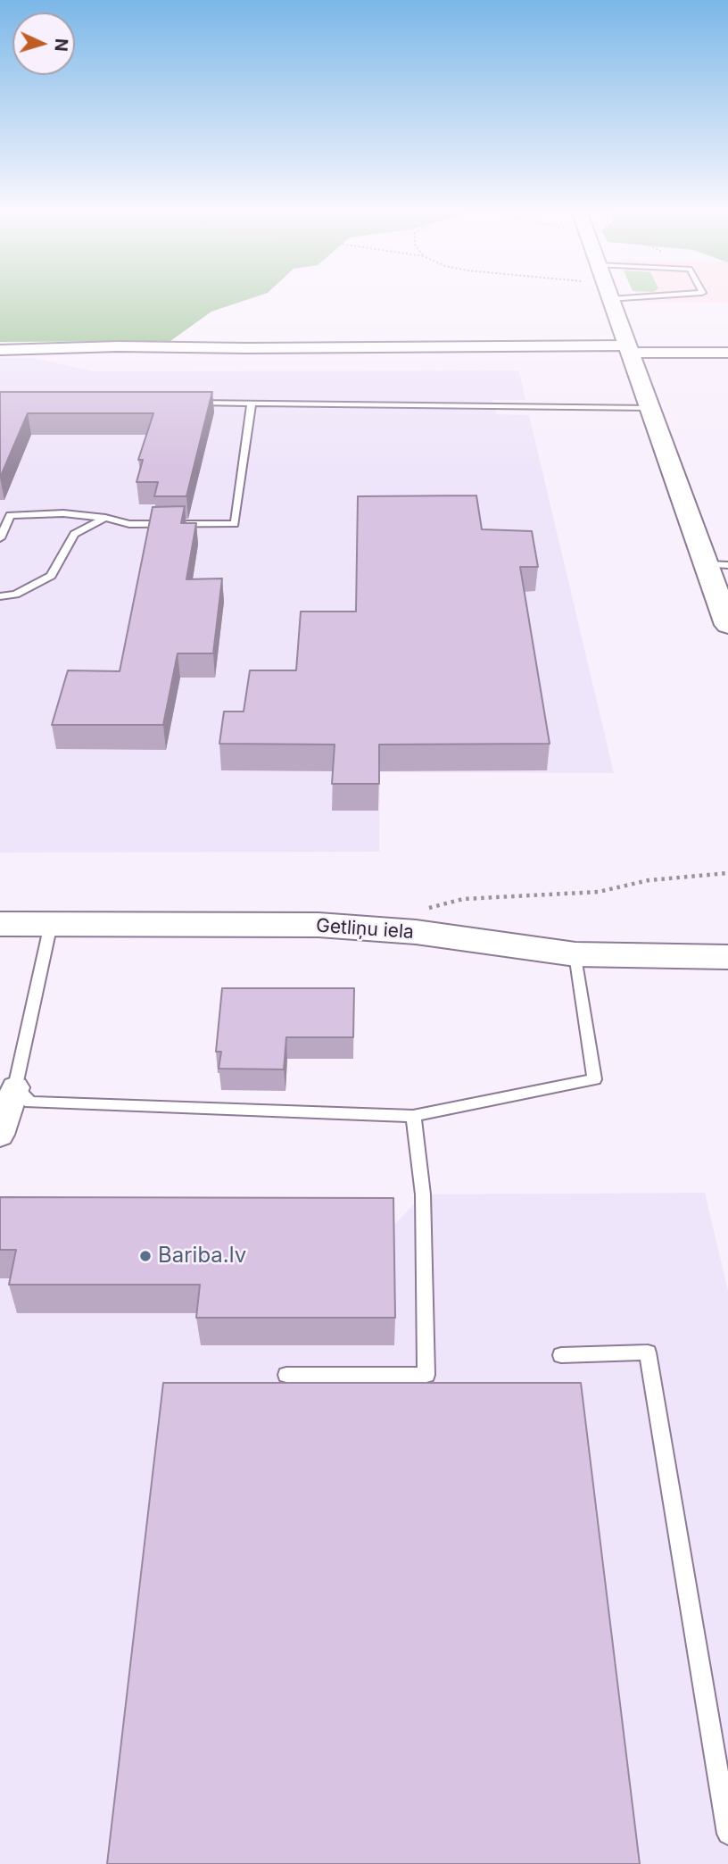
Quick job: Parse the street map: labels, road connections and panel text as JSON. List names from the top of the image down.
{
  "streets": {
    "main road": ["Getliņu iela"]
  },
  "places": ["Bariba.lv"],
  "north": "right"
}
